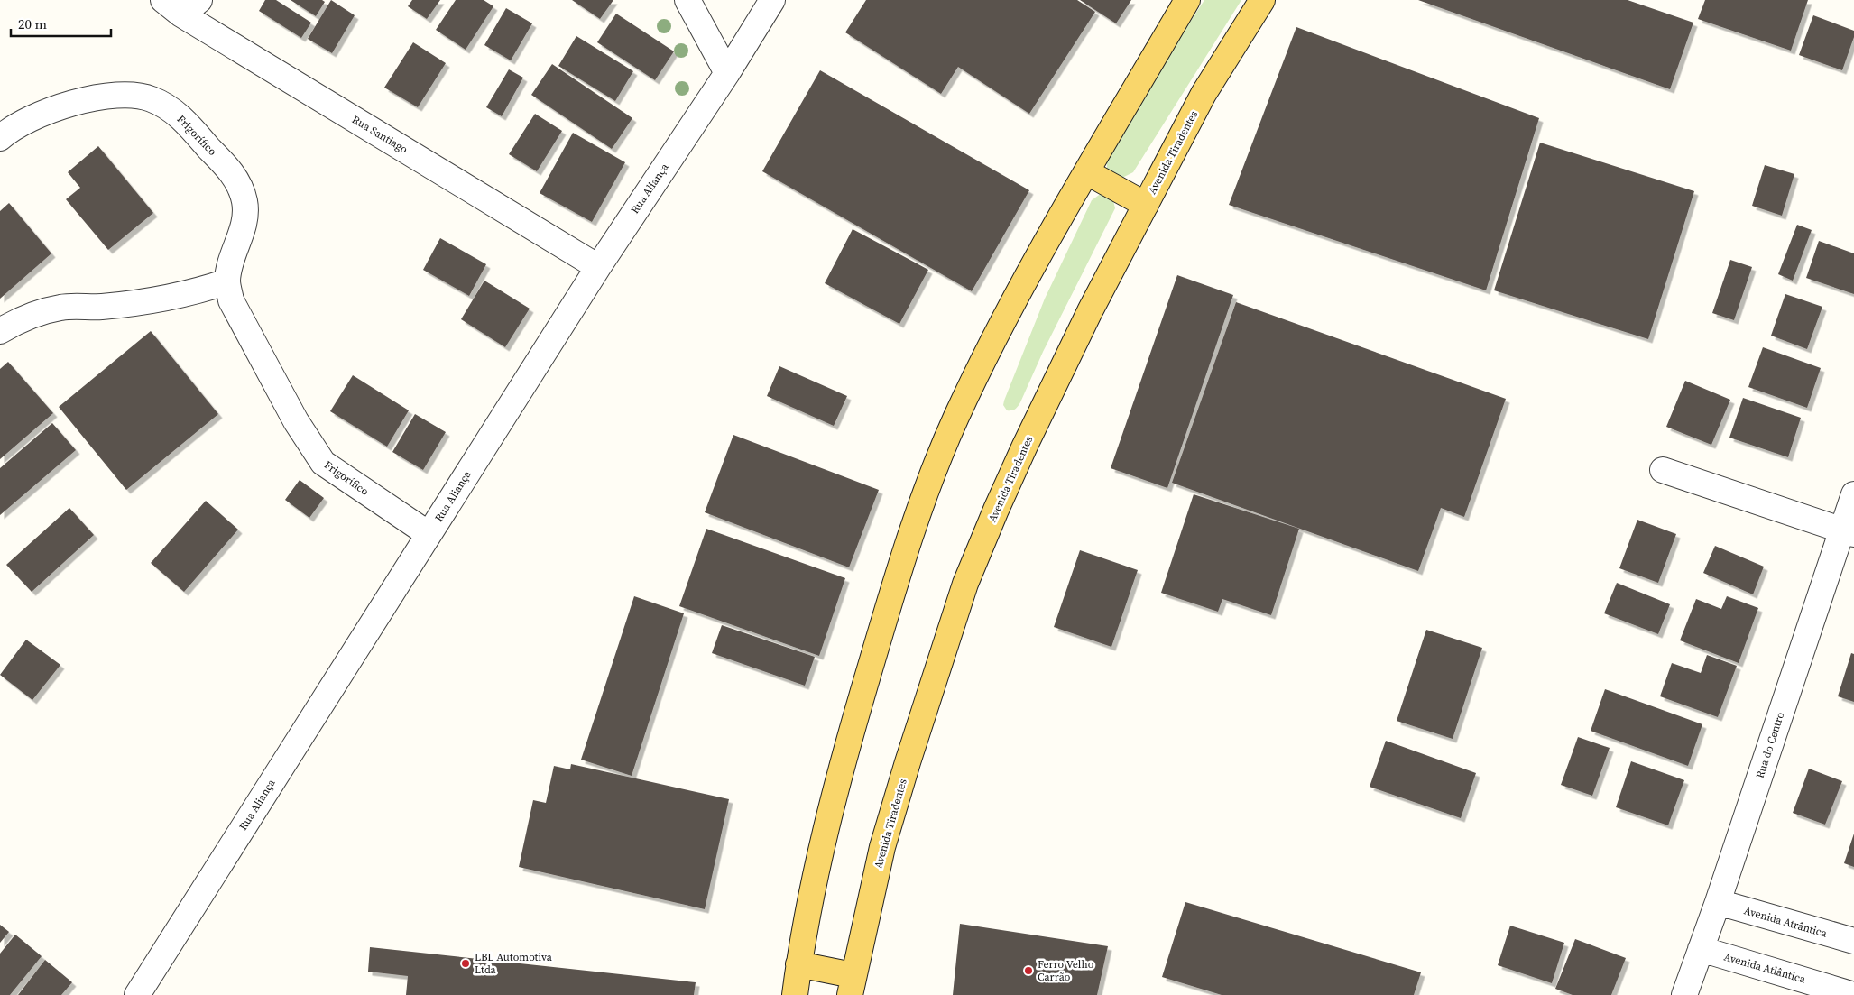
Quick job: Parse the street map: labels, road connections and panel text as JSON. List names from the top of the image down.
{
  "streets": {
    "main road": ["Avenida Tiradentes"],
    "street": [
      "Rua Santiago",
      "Frigorífico",
      "Rua Aliança",
      "Rua do Centro",
      "Avenida Atrântica",
      "Avenida Atlântica"
    ]
  },
  "crossings": [
    ["Rua Santiago", "Rua Aliança"],
    ["Frigorífico", "Rua Aliança"],
    ["Rua do Centro", "Avenida Atrântica"],
    ["Rua do Centro", "Avenida Atlântica"]
  ],
  "places": ["LBL Automotiva Ltda", "Ferro Velho Carrão"],
  "scale_bar": "20 m"
}
